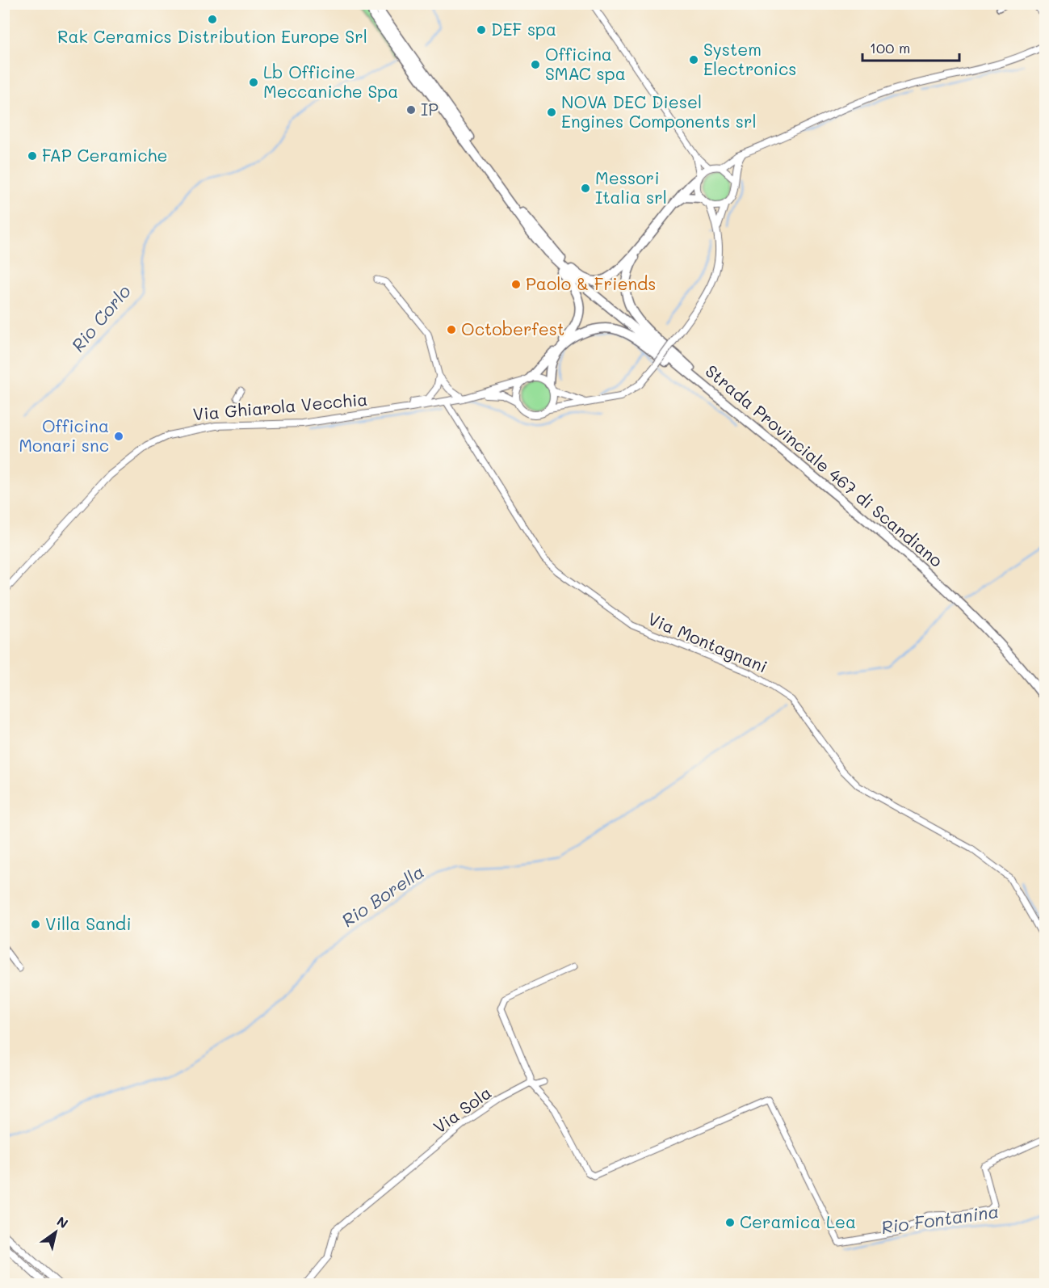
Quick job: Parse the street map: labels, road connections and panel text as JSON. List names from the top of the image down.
{
  "streets": {
    "highway": ["Strada Provinciale 467 di Scandiano"],
    "street": ["Via Ghiarola Vecchia", "Via Montagnani", "Via Sola"]
  },
  "crossings": [
    ["Via Ghiarola Vecchia", "Via Montagnani"]
  ],
  "water": ["Rio Corlo", "Rio Borella", "Rio Fontanina"],
  "places": [
    "Rak Ceramics Distribution Europe Srl",
    "DEF spa",
    "System Electronics",
    "Officina SMAC spa",
    "Lb Officine Meccaniche Spa",
    "IP",
    "NOVA DEC Diesel Engines Components srl",
    "FAP Ceramiche",
    "Messori Italia srl",
    "Paolo & Friends",
    "Octoberfest",
    "Officina Monari snc",
    "Villa Sandi",
    "Ceramica Lea"
  ],
  "scale_bar": "100 m",
  "north": "top right"
}
